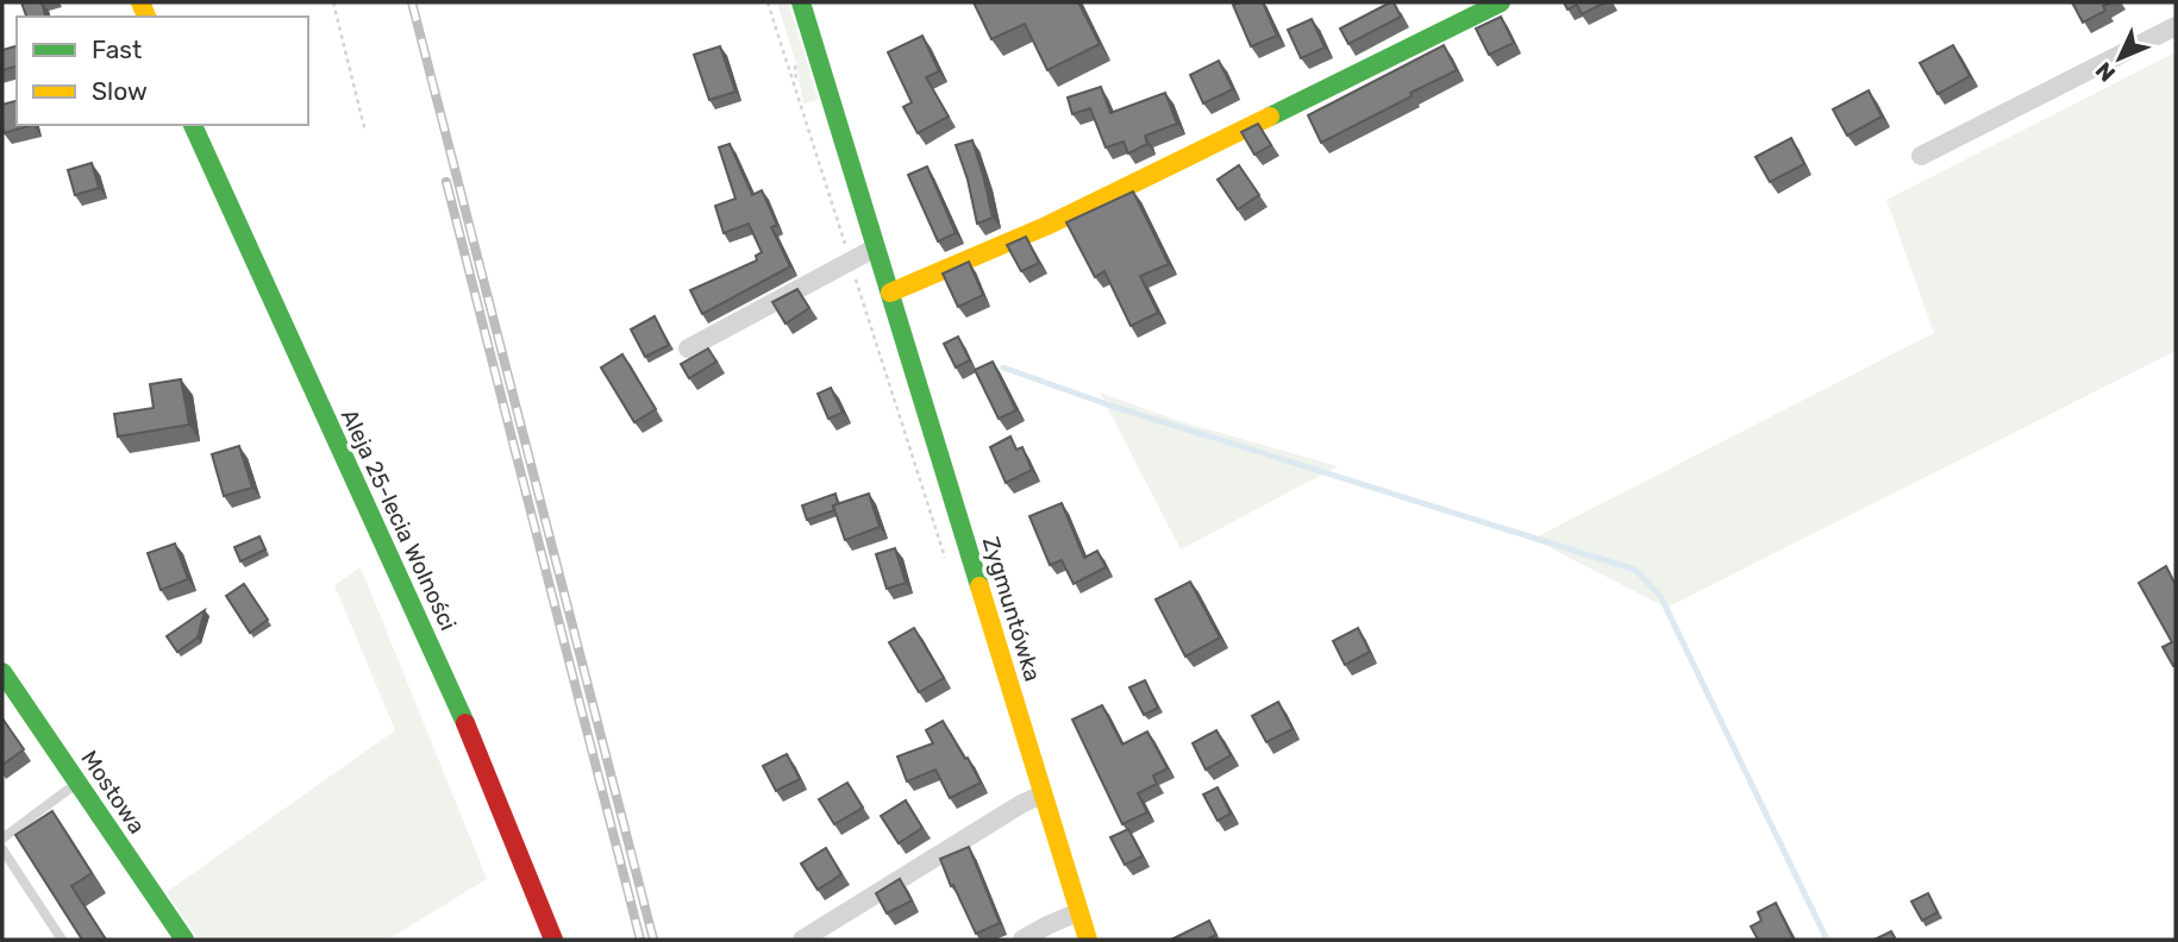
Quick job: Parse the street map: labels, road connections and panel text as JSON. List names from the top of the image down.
{
  "streets": {
    "street": ["Aleja 25-lecia Wolności", "Zygmuntówka", "Mostowa"]
  },
  "legend": ["Fast", "Slow"],
  "north": "bottom left"
}
